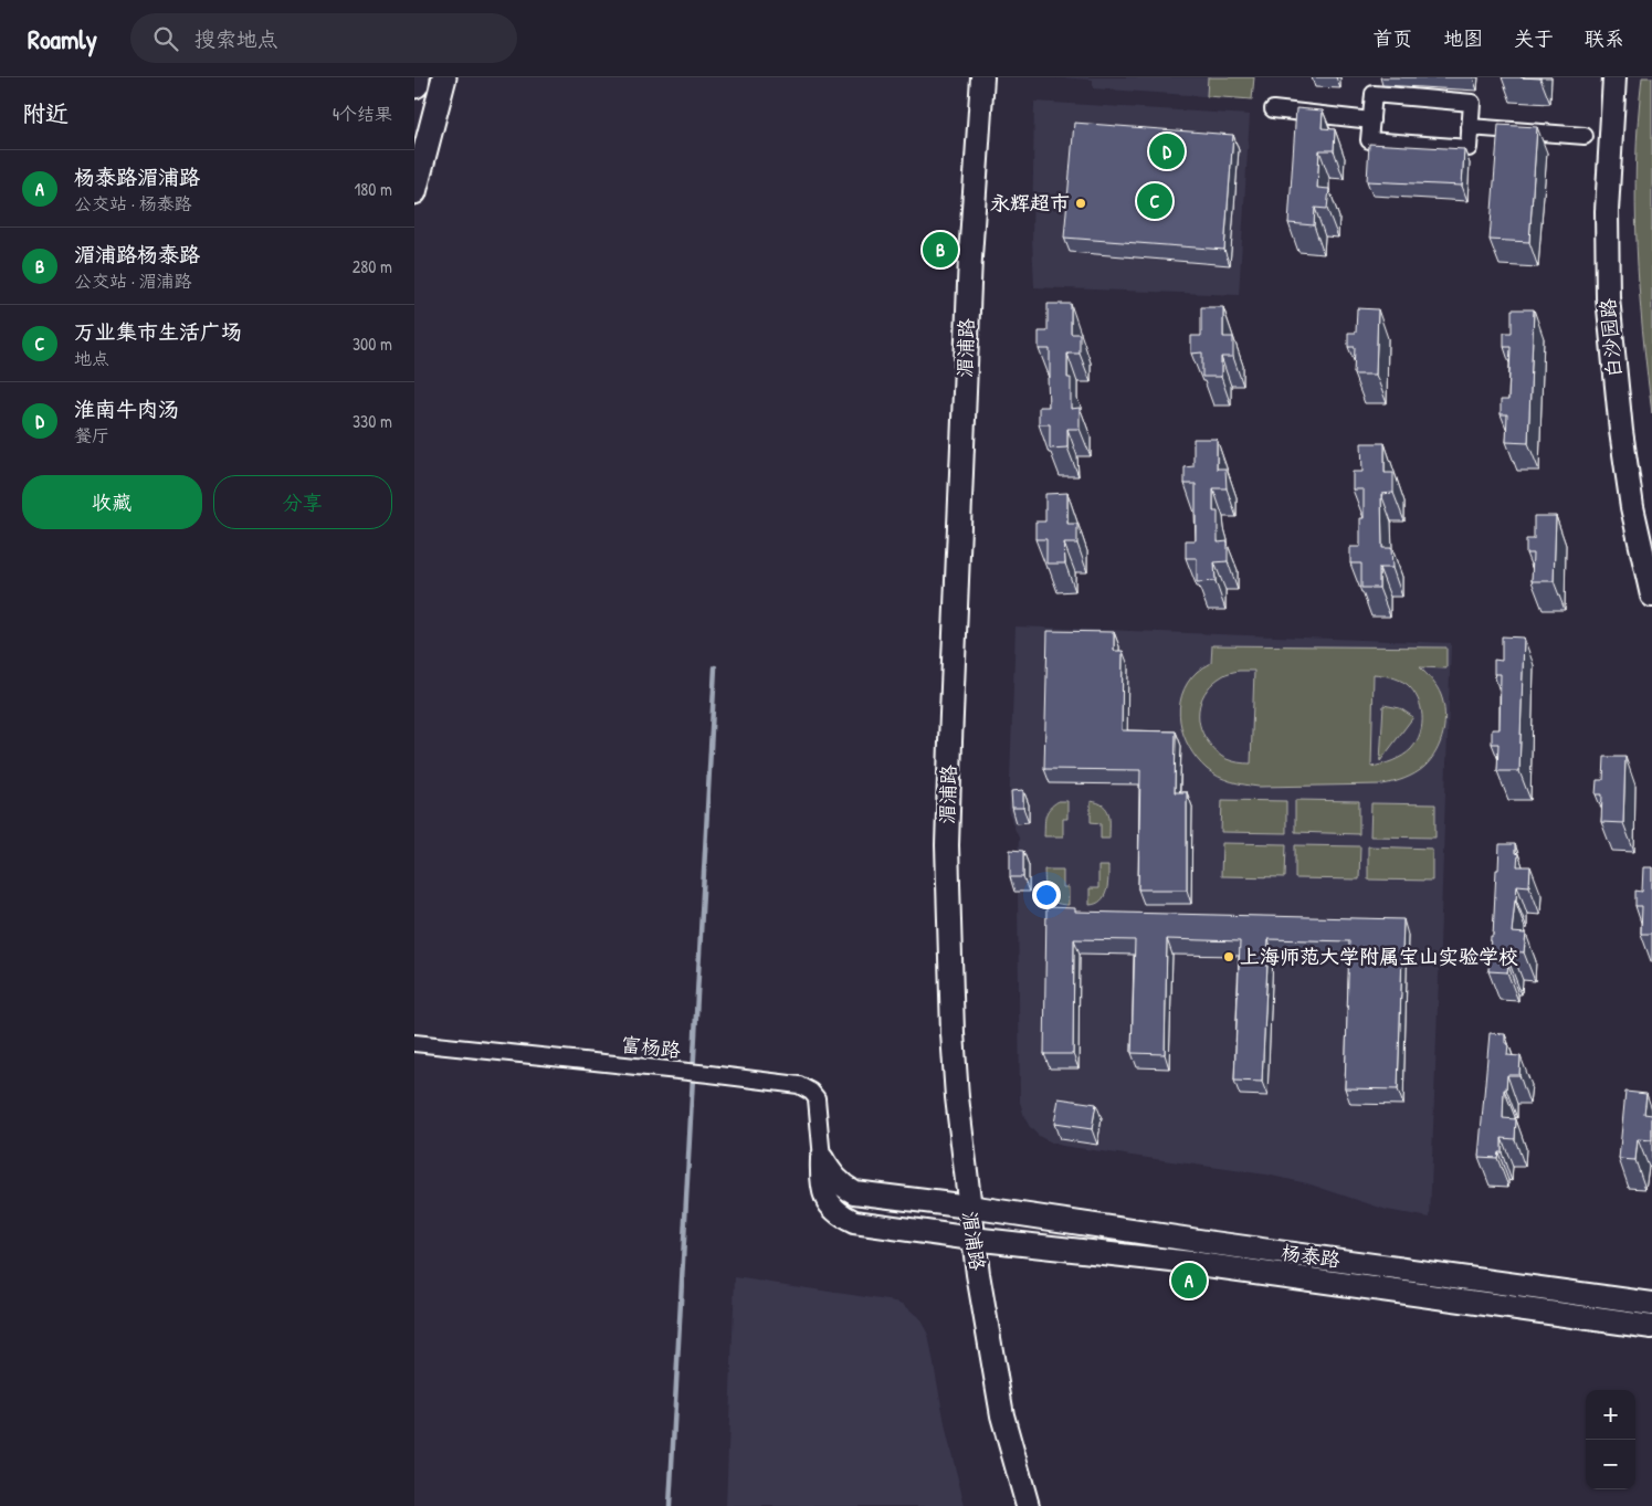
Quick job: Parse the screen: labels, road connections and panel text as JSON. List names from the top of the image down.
{
  "streets": {
    "street": [
      "白沙园路",
      "湄浦路",
      "富杨路",
      "杨泰路"
    ]
  },
  "crossings": [
    ["湄浦路", "杨泰路"],
    ["富杨路", "杨泰路"]
  ],
  "places": ["永辉超市", "上海师范大学附属宝山实验学校"],
  "page": {
    "header": "Roamly",
    "search": "搜索地点",
    "nav": [
      "首页",
      "地图",
      "关于",
      "联系"
    ],
    "heading": ["附近", "4个结果"],
    "pins": [
      "D",
      "C",
      "B",
      "A"
    ],
    "list": [
      {
        "mark": "A",
        "name": "杨泰路湄浦路",
        "note": "公交站 · 杨泰路",
        "value": "180 m"
      },
      {
        "mark": "B",
        "name": "湄浦路杨泰路",
        "note": "公交站 · 湄浦路",
        "value": "280 m"
      },
      {
        "mark": "C",
        "name": "万业集市生活广场",
        "note": "地点",
        "value": "300 m"
      },
      {
        "mark": "D",
        "name": "淮南牛肉汤",
        "note": "餐厅",
        "value": "330 m"
      }
    ],
    "buttons": ["收藏", "分享"],
    "map_buttons": ["+", "−"]
  }
}
